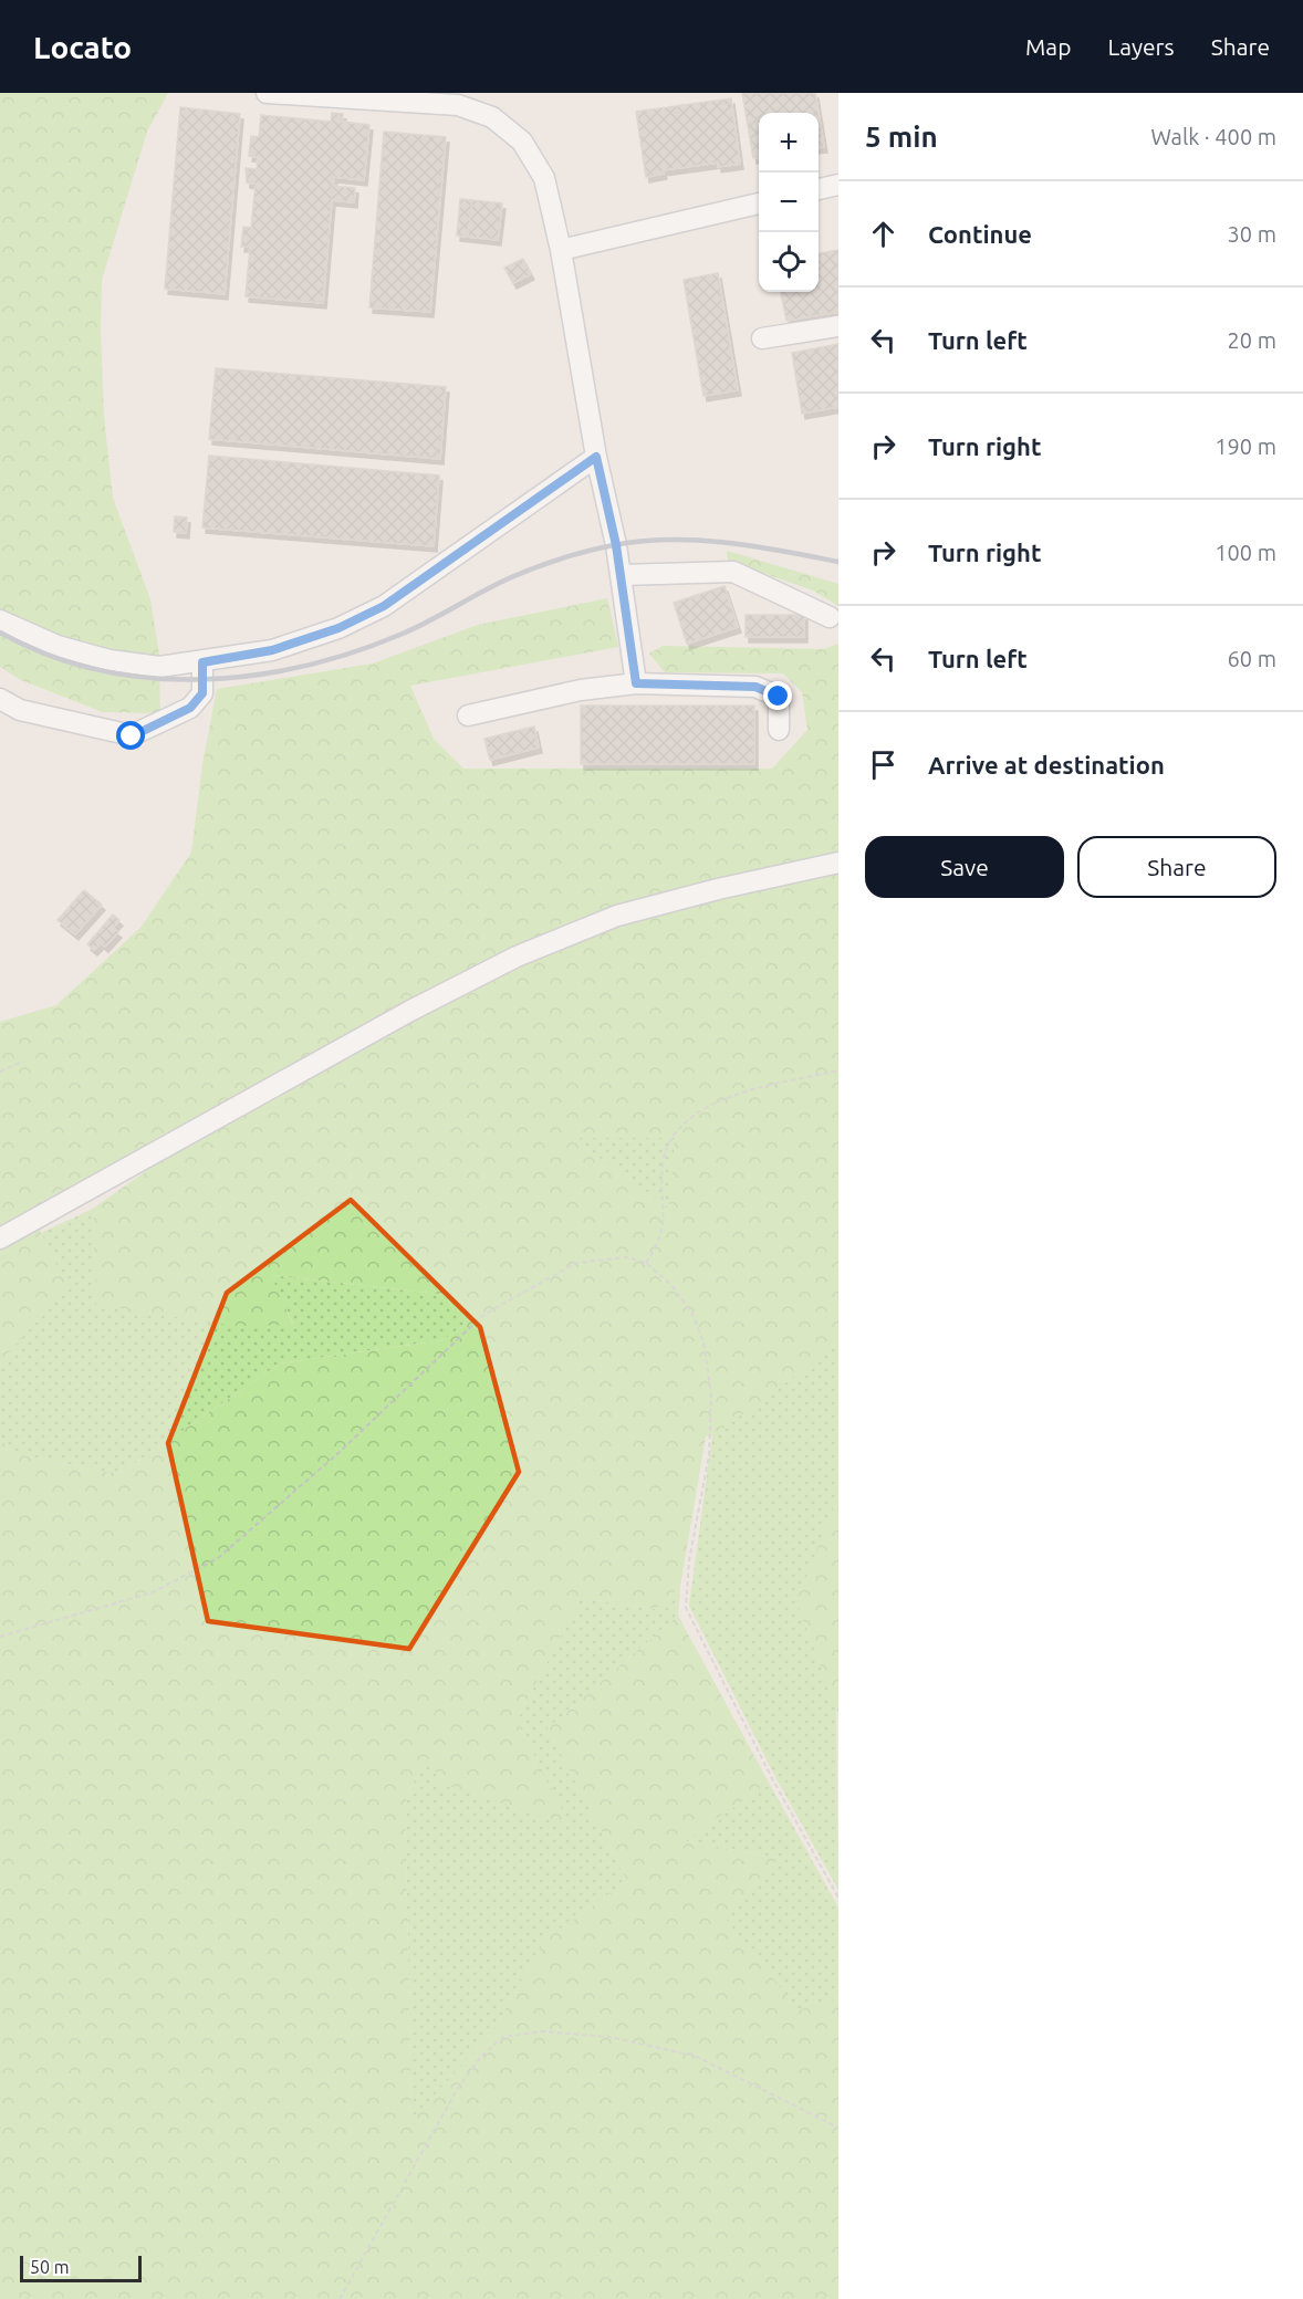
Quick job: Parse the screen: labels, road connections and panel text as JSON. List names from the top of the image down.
{
  "scale_bar": "50 m",
  "page": {
    "header": "Locato",
    "nav": ["Map", "Layers", "Share"],
    "heading": ["5 min", "Walk · 400 m"],
    "map_buttons": ["+", "−"],
    "list": [
      ["Continue", "30 m"],
      ["Turn left", "20 m"],
      ["Turn right", "190 m"],
      ["Turn right", "100 m"],
      ["Turn left", "60 m"],
      "Arrive at destination"
    ],
    "buttons": ["Save", "Share"],
    "scale": "50 m"
  }
}
